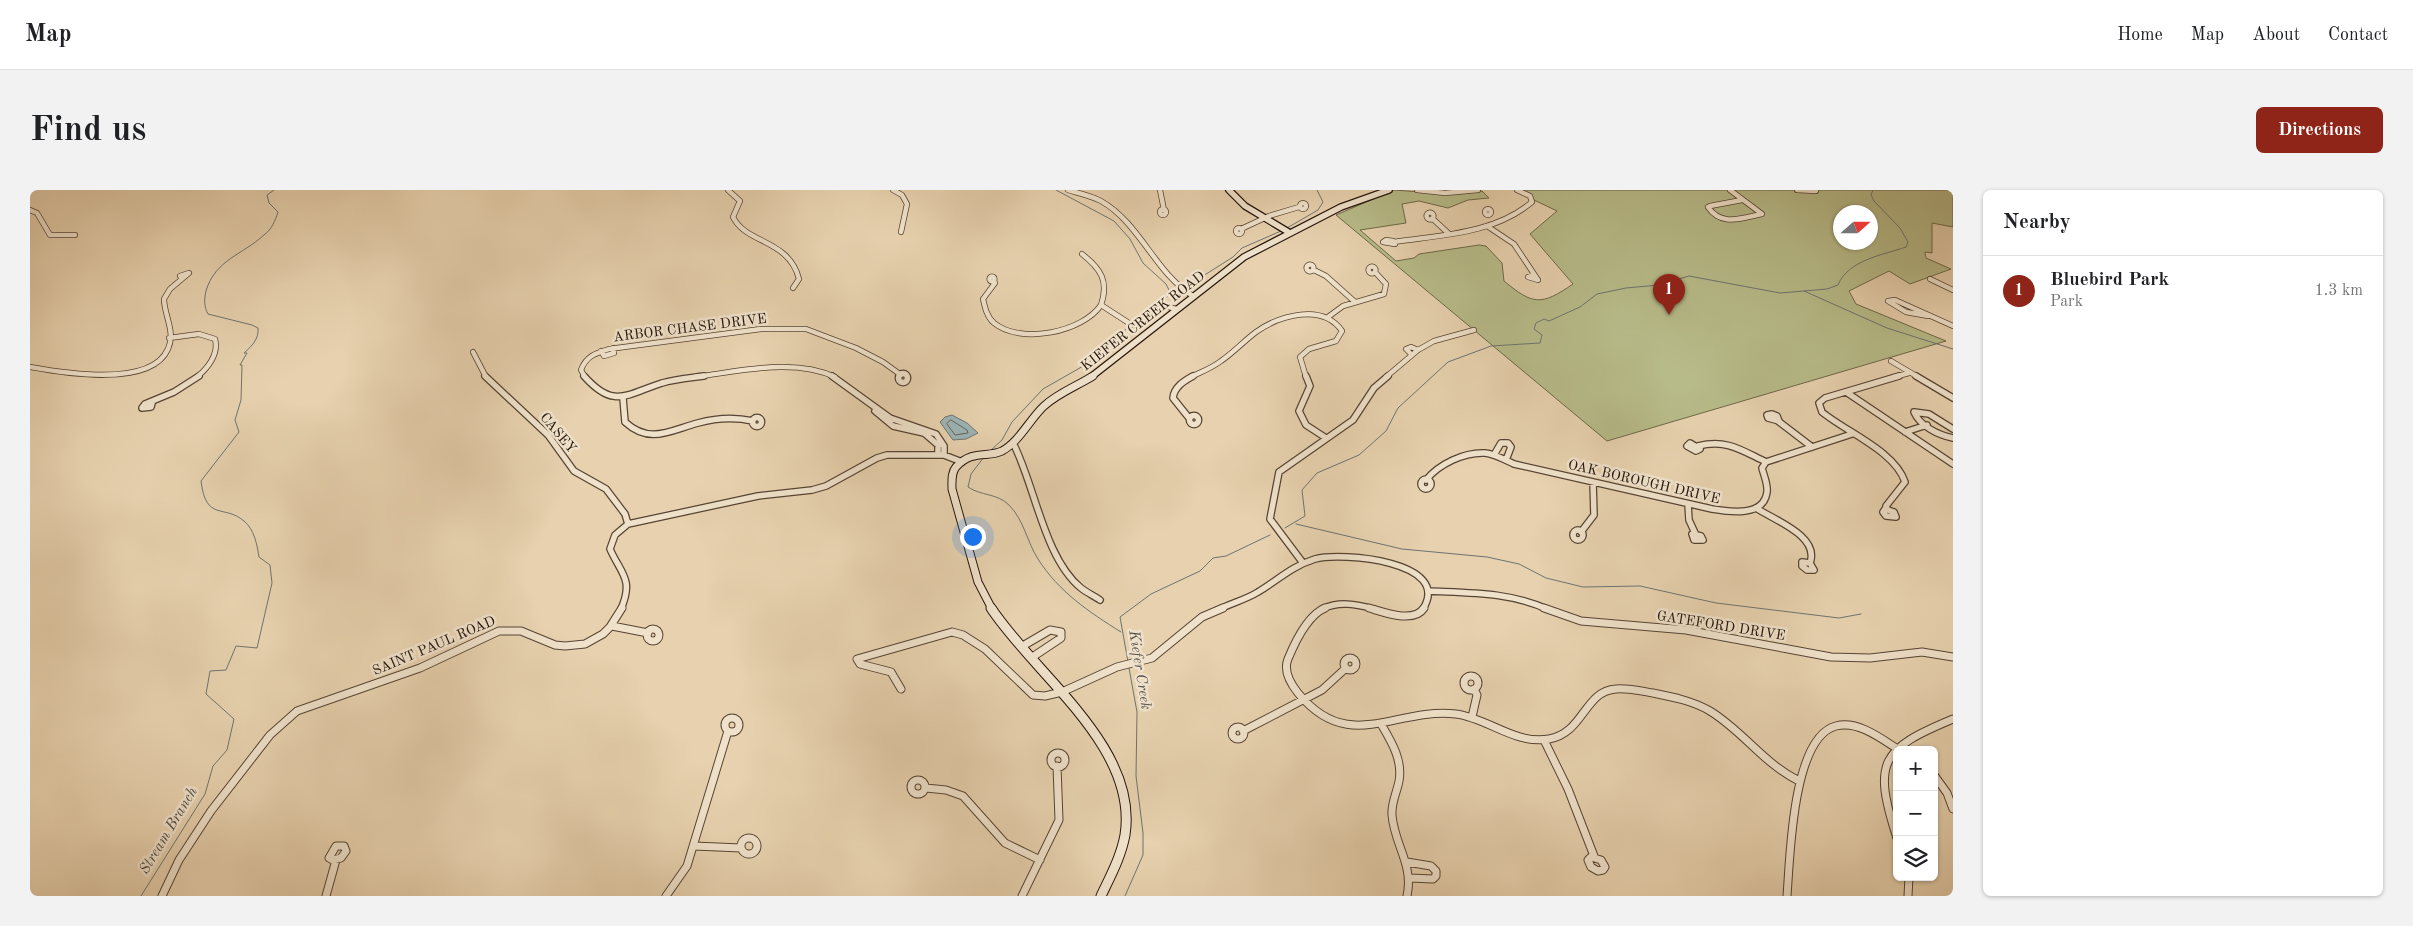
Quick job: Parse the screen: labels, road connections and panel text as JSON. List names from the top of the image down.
{
  "streets": {
    "street": [
      "KIEFER CREEK ROAD",
      "ARBOR CHASE DRIVE",
      "CASEY",
      "OAK BOROUGH DRIVE",
      "GATEFORD DRIVE",
      "SAINT PAUL ROAD"
    ]
  },
  "crossings": [
    ["CASEY", "SAINT PAUL ROAD"]
  ],
  "water": ["Kiefer Creek", "Stream Branch"],
  "north": "right",
  "page": {
    "header": "Map",
    "nav": [
      "Home",
      "Map",
      "About",
      "Contact"
    ],
    "buttons": "Directions",
    "title": "Find us",
    "heading": "Nearby",
    "list": [
      {
        "mark": "1",
        "name": "Bluebird Park",
        "note": "Park",
        "value": "1.3 km"
      }
    ],
    "pins": "1",
    "map_buttons": ["+", "−"]
  }
}
